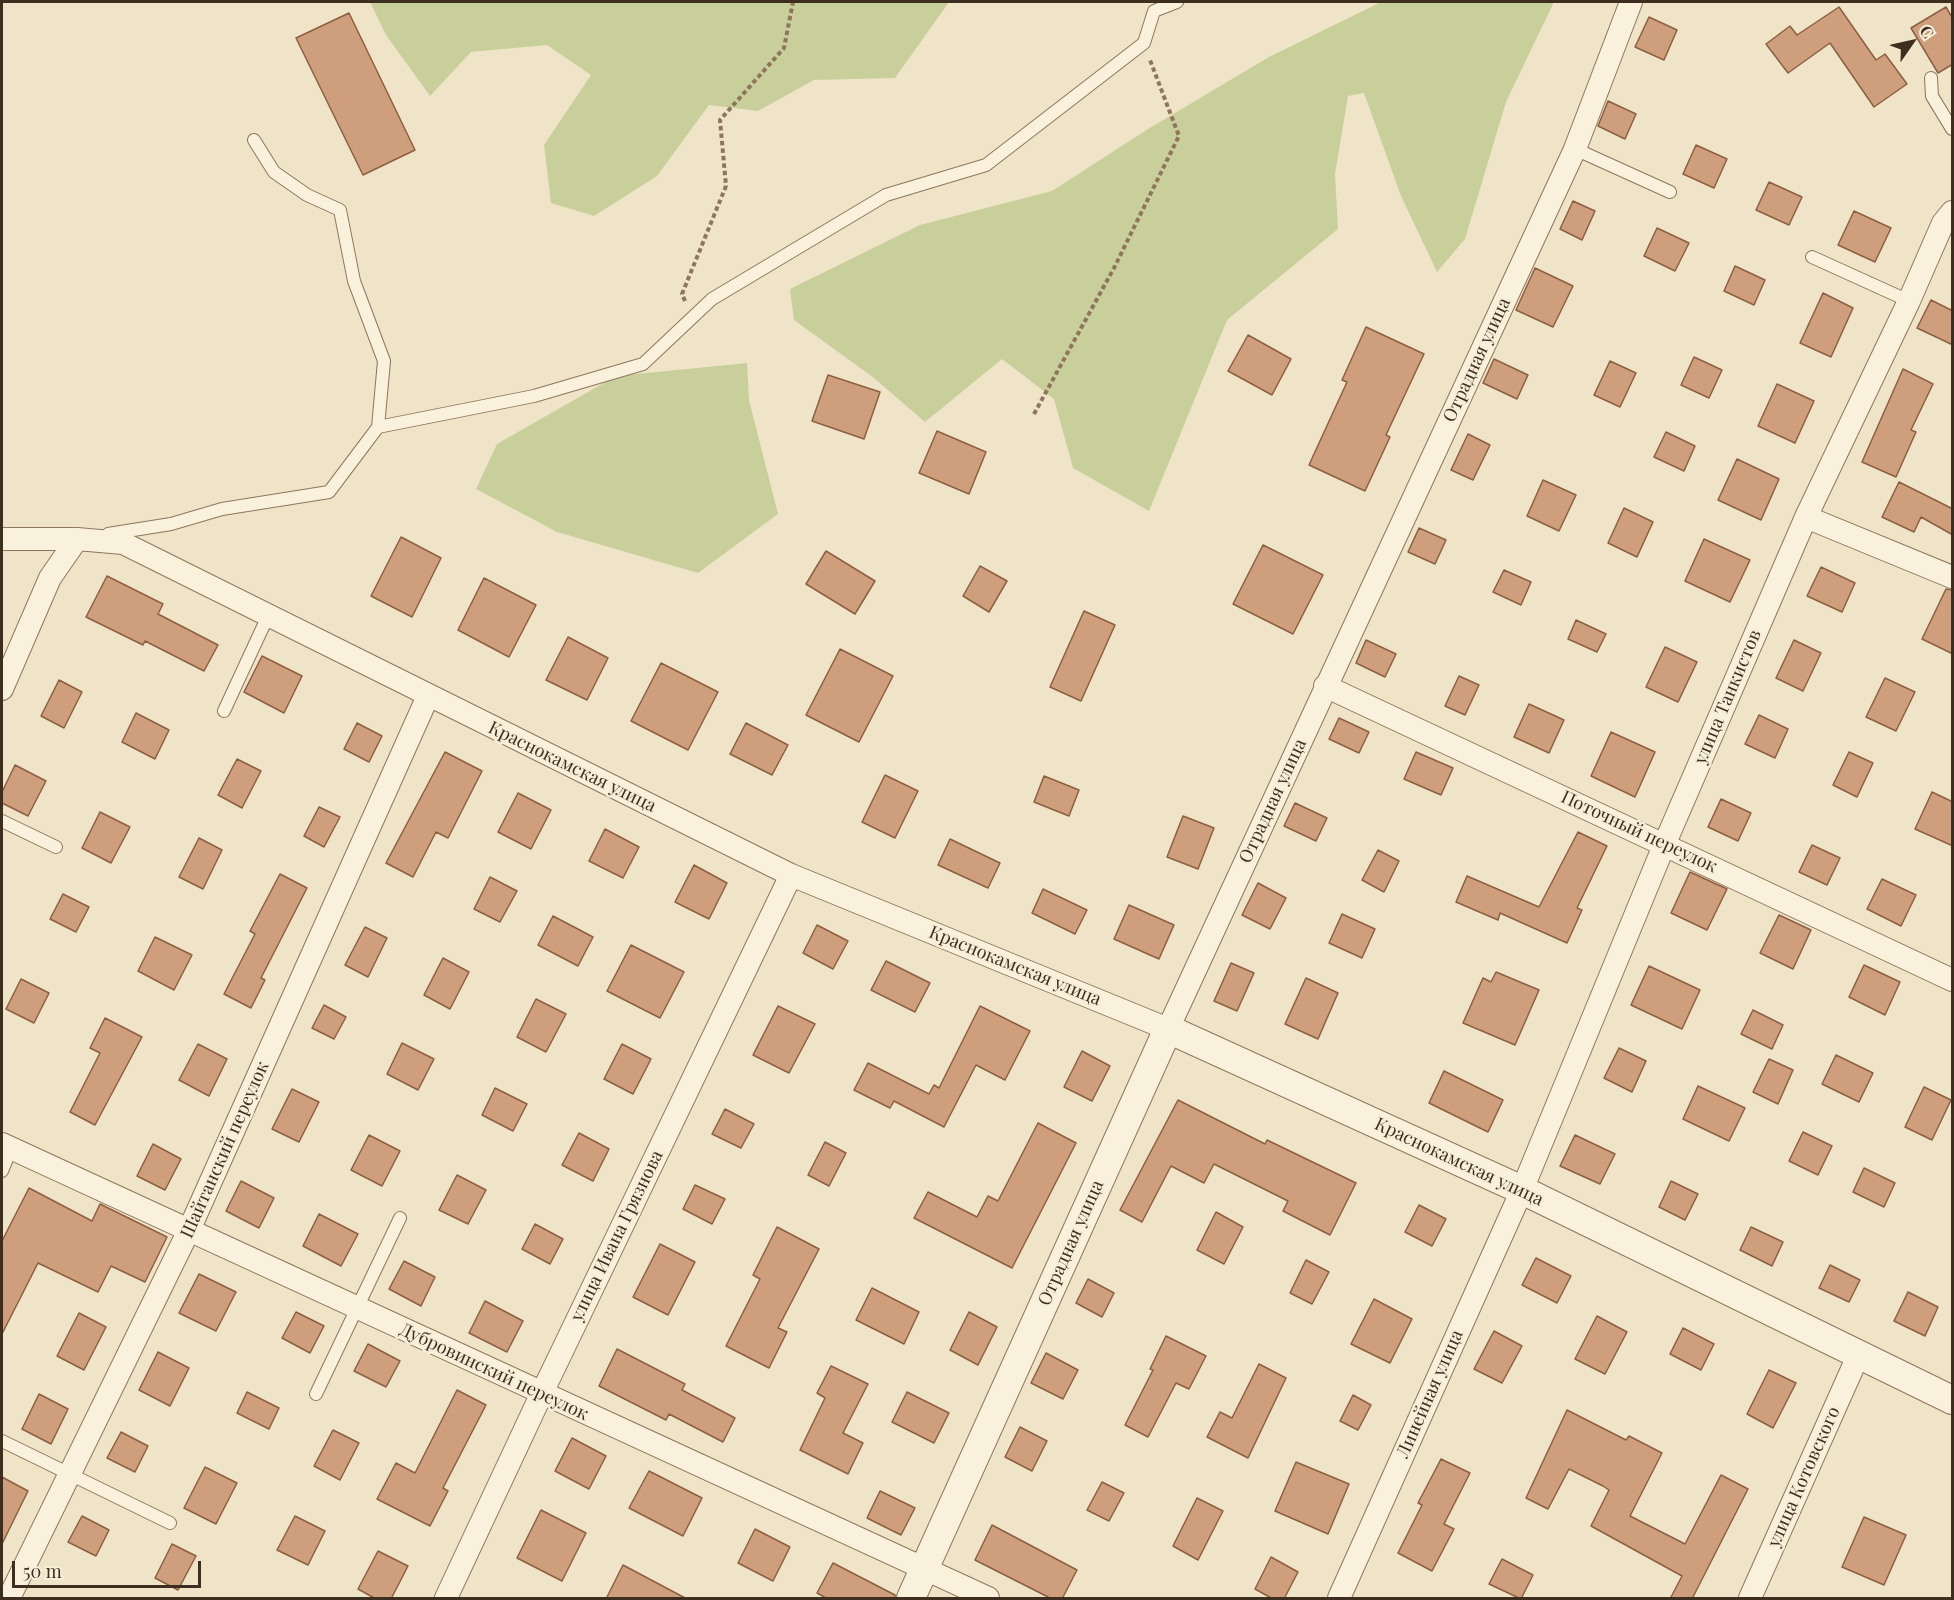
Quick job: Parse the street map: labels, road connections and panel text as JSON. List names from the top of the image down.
{
  "streets": {
    "street": [
      "Отрадная улица",
      "улица Танкистов",
      "Краснокамская улица",
      "Поточный переулок",
      "Шайтанский переулок",
      "улица Ивана Грязнова",
      "Дубровинский переулок",
      "Линейная улица",
      "улица Котовского"
    ]
  },
  "crossings": [
    ["Отрадная улица", "Краснокамская улица"],
    ["Отрадная улица", "Поточный переулок"],
    ["Отрадная улица", "Дубровинский переулок"],
    ["улица Танкистов", "Краснокамская улица"],
    ["улица Танкистов", "Поточный переулок"],
    ["улица Танкистов", "Линейная улица"],
    ["Краснокамская улица", "Шайтанский переулок"],
    ["Краснокамская улица", "улица Ивана Грязнова"],
    ["Краснокамская улица", "Линейная улица"],
    ["Краснокамская улица", "улица Котовского"],
    ["Шайтанский переулок", "Дубровинский переулок"],
    ["улица Ивана Грязнова", "Дубровинский переулок"]
  ],
  "scale_bar": "50 m",
  "north": "top right"
}
